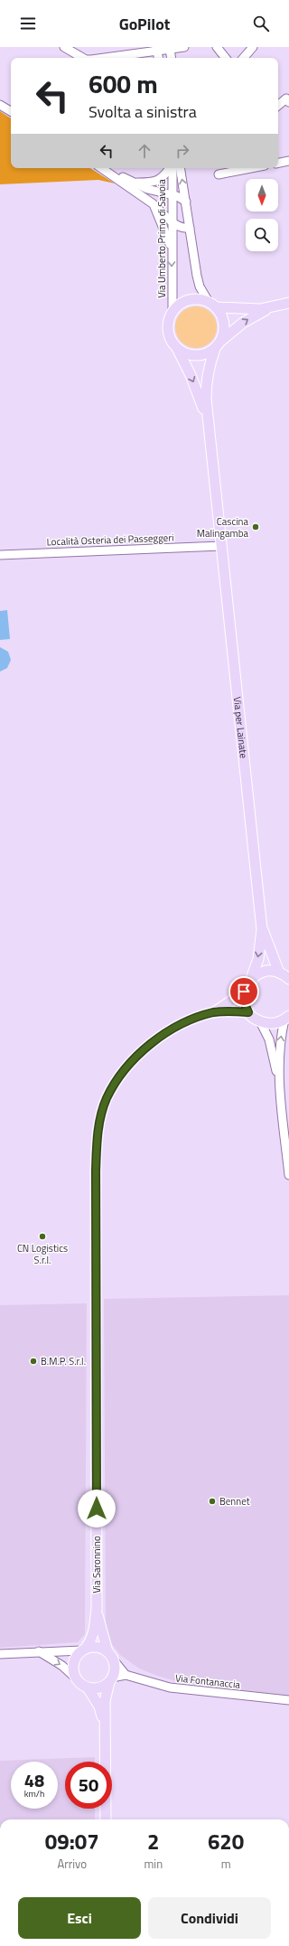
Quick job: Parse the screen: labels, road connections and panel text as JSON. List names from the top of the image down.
{
  "streets": {
    "main road": ["Via per Lainate", "Via Saronnino"],
    "street": ["Via Umberto Primo di Savoia", "Località Osteria dei Passeggeri", "Via Fontanaccia"]
  },
  "crossings": [
    ["Località Osteria dei Passeggeri", "Via per Lainate"],
    ["Via per Lainate", "Via Saronnino"],
    ["Via Saronnino", "Via Fontanaccia"]
  ],
  "places": [
    "Cascina Malingamba",
    "CN Logistics S.r.l.",
    "B.M.P. S.r.l.",
    "Bennet"
  ],
  "north": "bottom",
  "page": {
    "header": "GoPilot",
    "turn": ["600 m", "Svolta a sinistra"],
    "speed": "48 km/h",
    "limit": "50",
    "eta": [
      "09:07",
      "Arrivo",
      "2",
      "min",
      "620",
      "m"
    ],
    "buttons": ["Esci", "Condividi"]
  }
}
